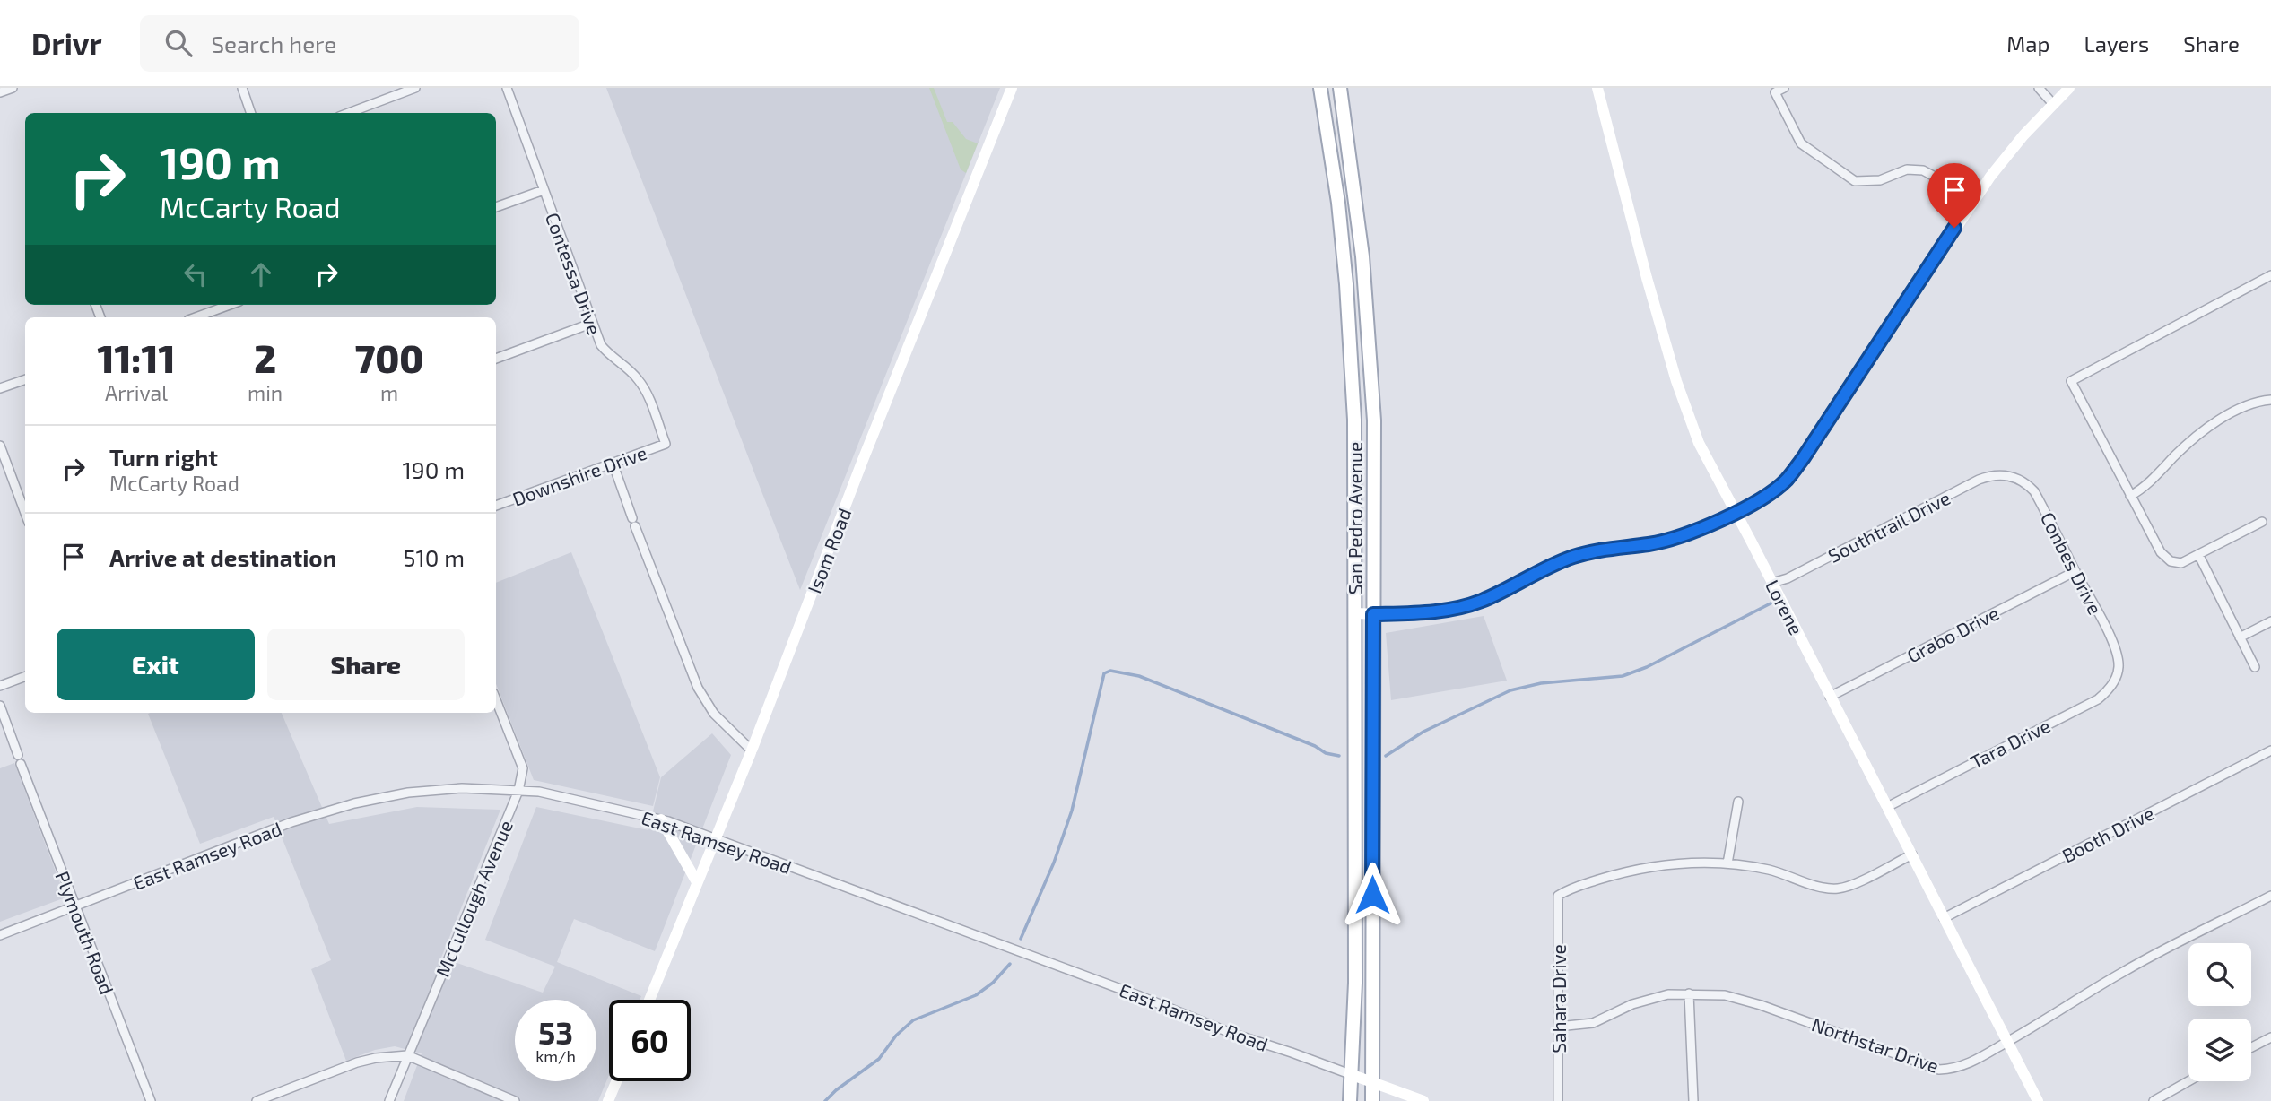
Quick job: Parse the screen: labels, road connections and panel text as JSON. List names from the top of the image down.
{
  "streets": {
    "main road": ["San Pedro Avenue"],
    "street": [
      "Contessa Drive",
      "Downshire Drive",
      "Southtrail Drive",
      "Isom Road",
      "Conbes Drive",
      "Lorene",
      "Grabo Drive",
      "Tara Drive",
      "Booth Drive",
      "East Ramsey Road",
      "McCullough Avenue",
      "Plymouth Road",
      "Sahara Drive",
      "Northstar Drive"
    ]
  },
  "crossings": [
    ["Contessa Drive", "Downshire Drive"],
    ["San Pedro Avenue", "East Ramsey Road"],
    ["Southtrail Drive", "Conbes Drive"],
    ["Southtrail Drive", "Lorene"],
    ["Isom Road", "East Ramsey Road"],
    ["Conbes Drive", "Grabo Drive"],
    ["Conbes Drive", "Tara Drive"],
    ["Lorene", "Grabo Drive"],
    ["Lorene", "Tara Drive"],
    ["Lorene", "Booth Drive"],
    ["Lorene", "Northstar Drive"],
    ["East Ramsey Road", "McCullough Avenue"],
    ["East Ramsey Road", "Plymouth Road"],
    ["Sahara Drive", "Northstar Drive"]
  ],
  "page": {
    "header": "Drivr",
    "search": "Search here",
    "nav": ["Map", "Layers", "Share"],
    "turn": ["190 m", "McCarty Road"],
    "eta": [
      "11:11",
      "Arrival",
      "2",
      "min",
      "700",
      "m"
    ],
    "list": [
      {
        "name": "Turn right",
        "note": "McCarty Road",
        "value": "190 m"
      },
      {
        "name": "Arrive at destination",
        "value": "510 m"
      }
    ],
    "buttons": ["Exit", "Share"],
    "speed": "53 km/h",
    "limit": "60"
  }
}
